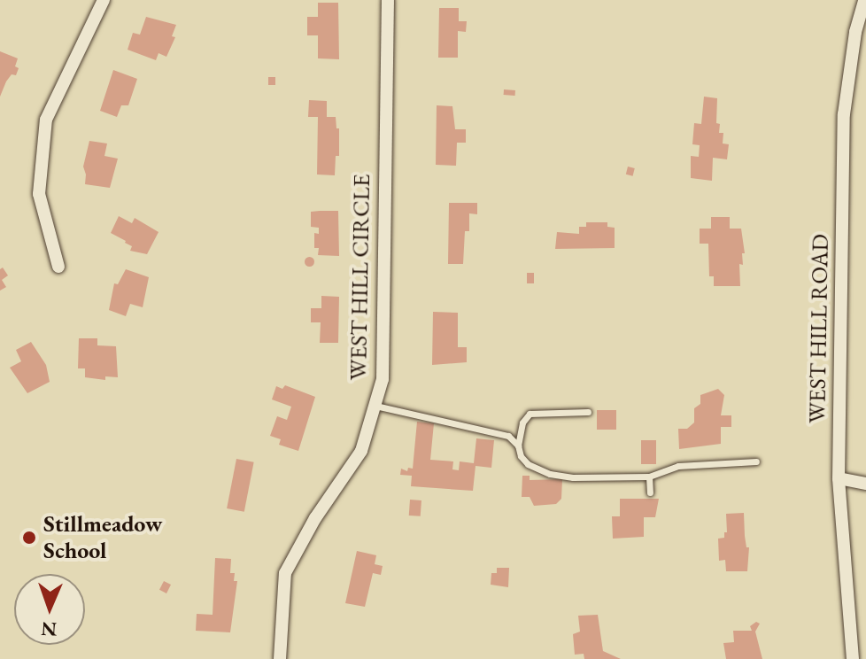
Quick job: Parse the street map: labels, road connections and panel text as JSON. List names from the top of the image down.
{
  "streets": {
    "street": ["WEST HILL CIRCLE", "WEST HILL ROAD"]
  },
  "places": ["Stillmeadow School"],
  "north": "bottom"
}
